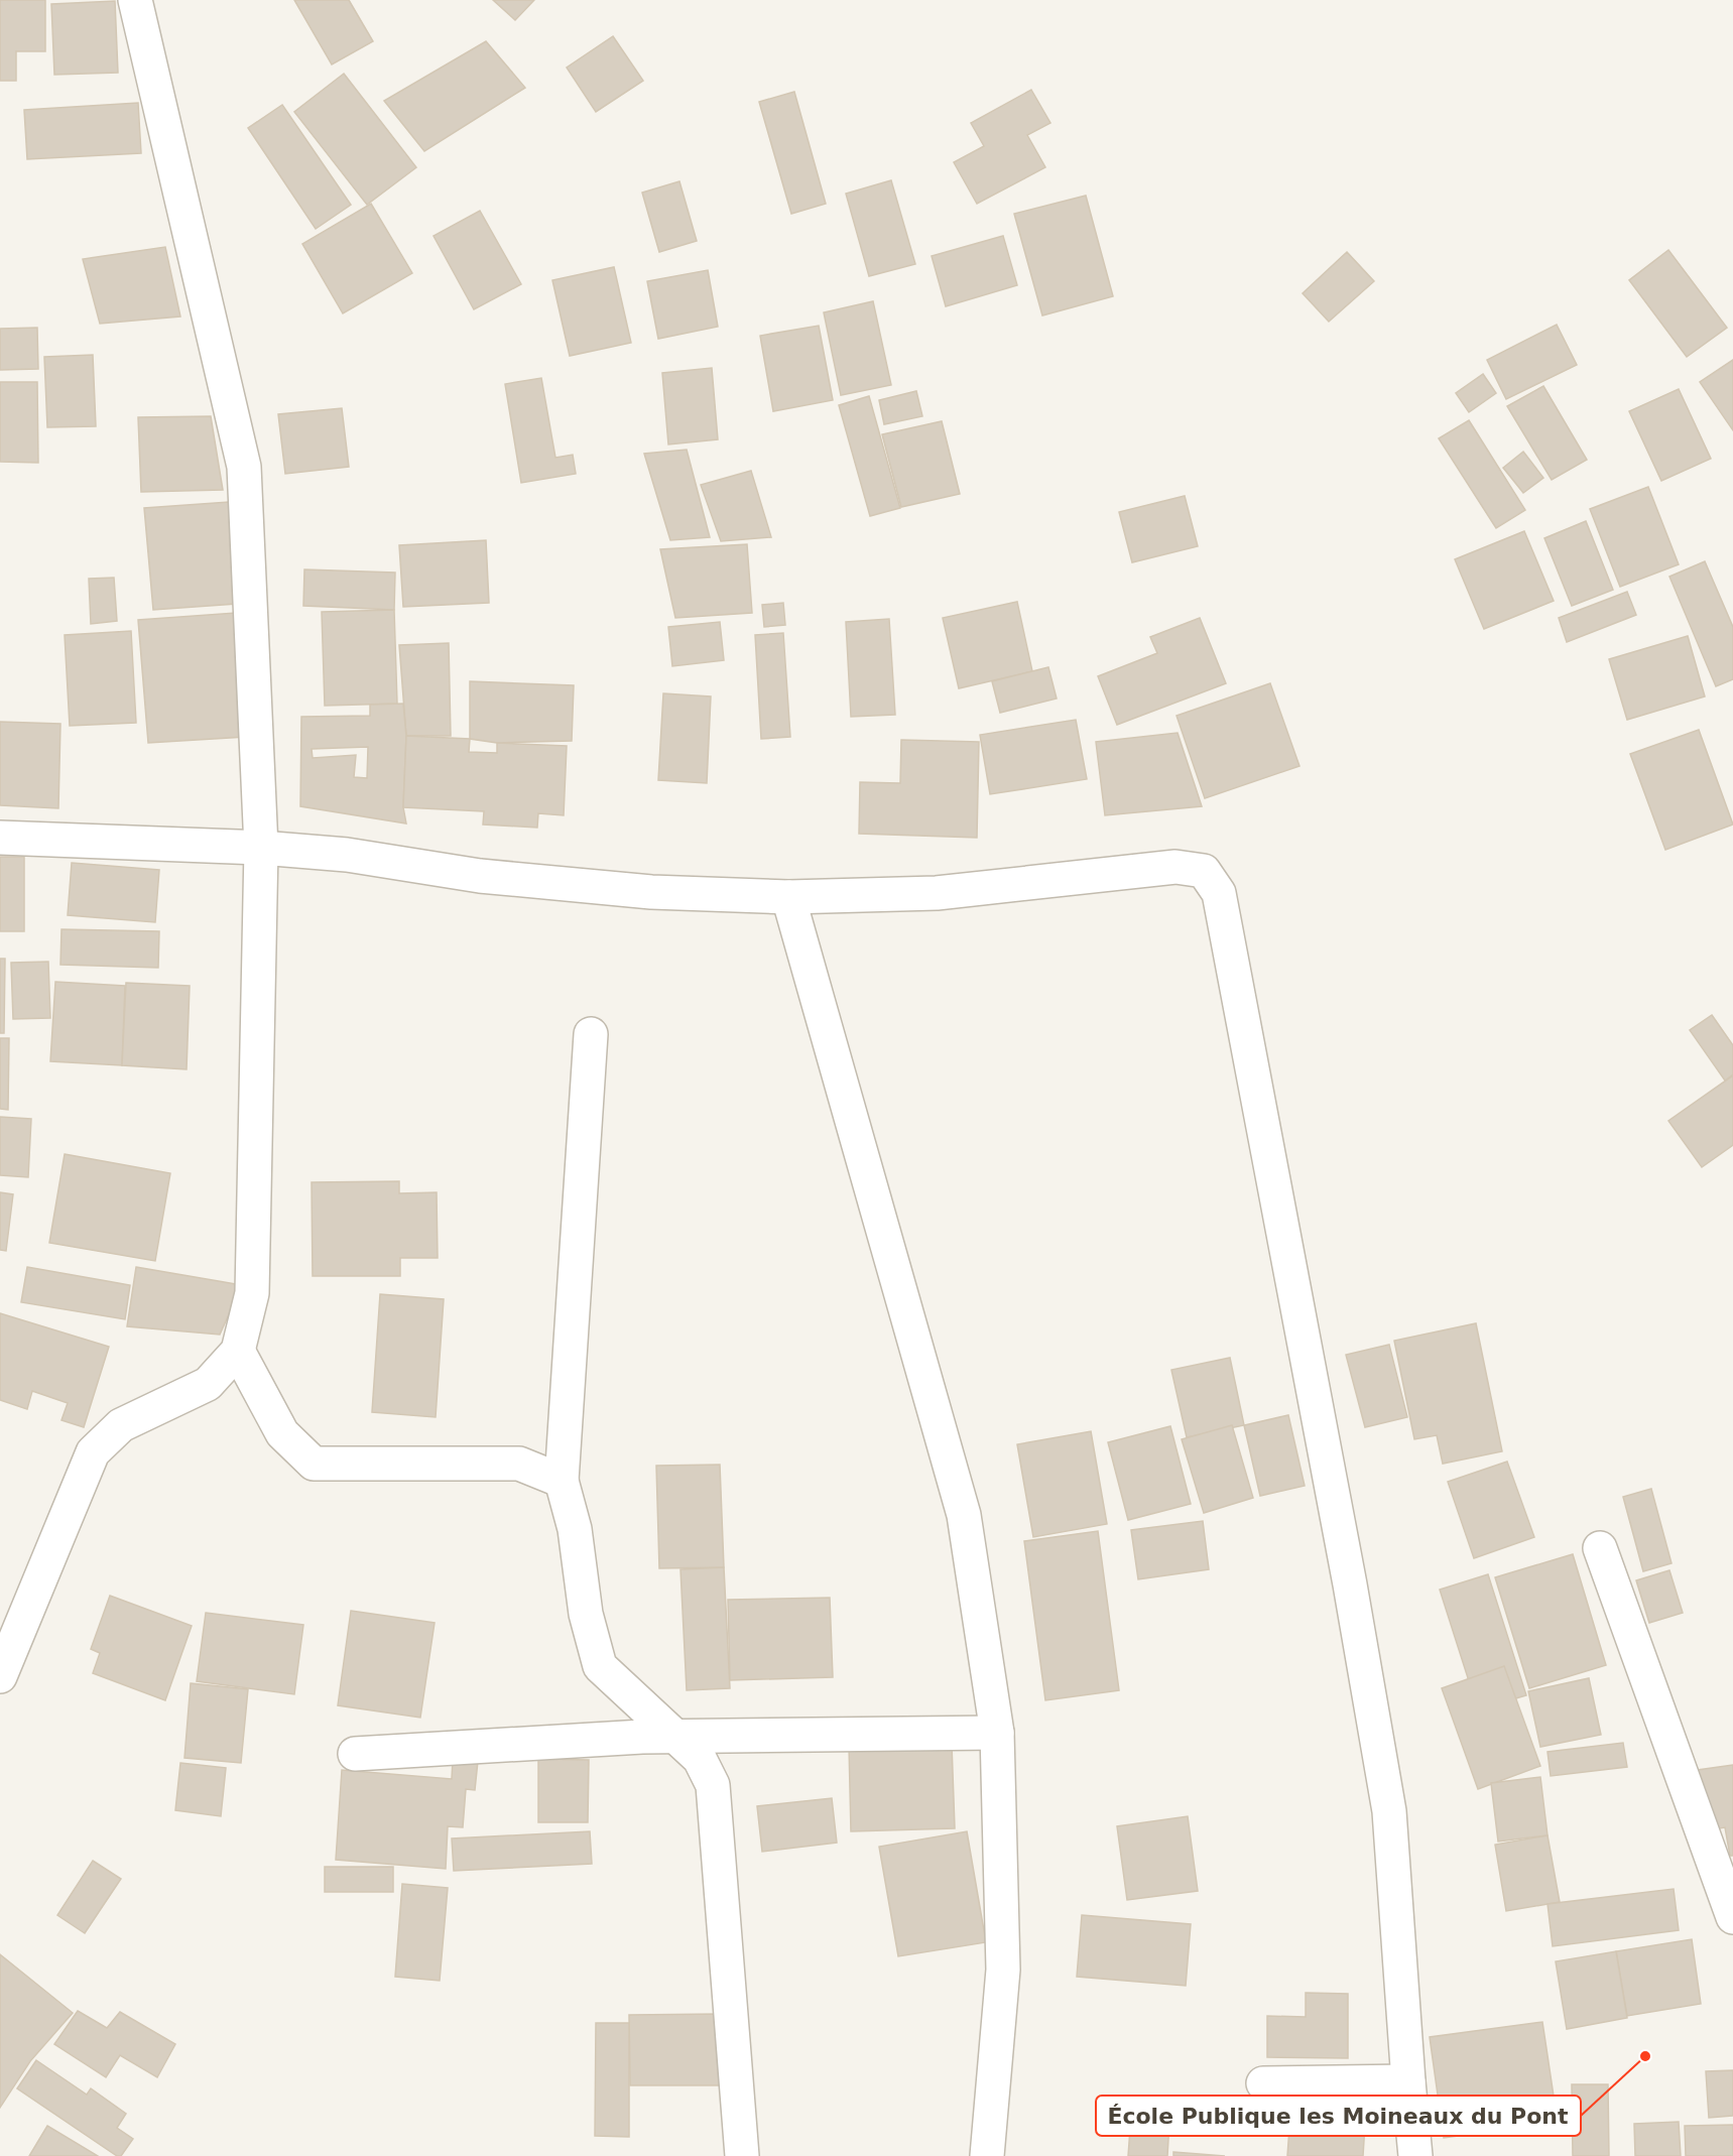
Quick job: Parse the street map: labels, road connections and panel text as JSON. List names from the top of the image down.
{
  "places": ["École Publique les Moineaux du Pont"]
}
